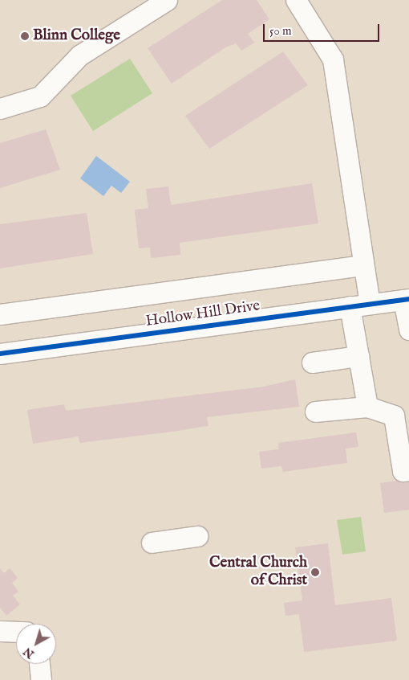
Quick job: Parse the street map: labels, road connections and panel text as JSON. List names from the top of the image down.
{
  "streets": {
    "street": ["Hollow Hill Drive"]
  },
  "places": ["Blinn College", "Central Church of Christ"],
  "scale_bar": "50 m",
  "north": "bottom left"
}
